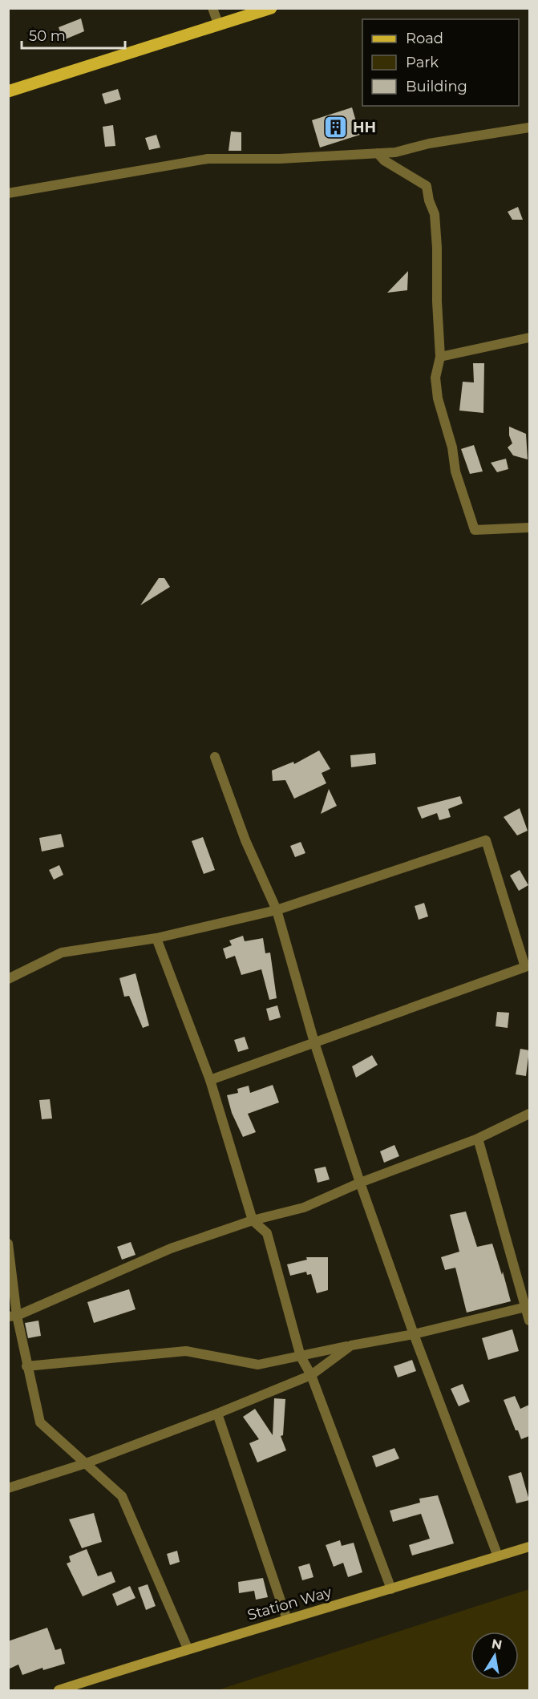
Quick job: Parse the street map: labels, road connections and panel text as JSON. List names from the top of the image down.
{
  "streets": {
    "main road": ["Station Way"]
  },
  "places": {
    "building": ["HH"]
  },
  "legend": ["Road", "Park", "Building"],
  "scale_bar": "50 m",
  "north": "top"
}
